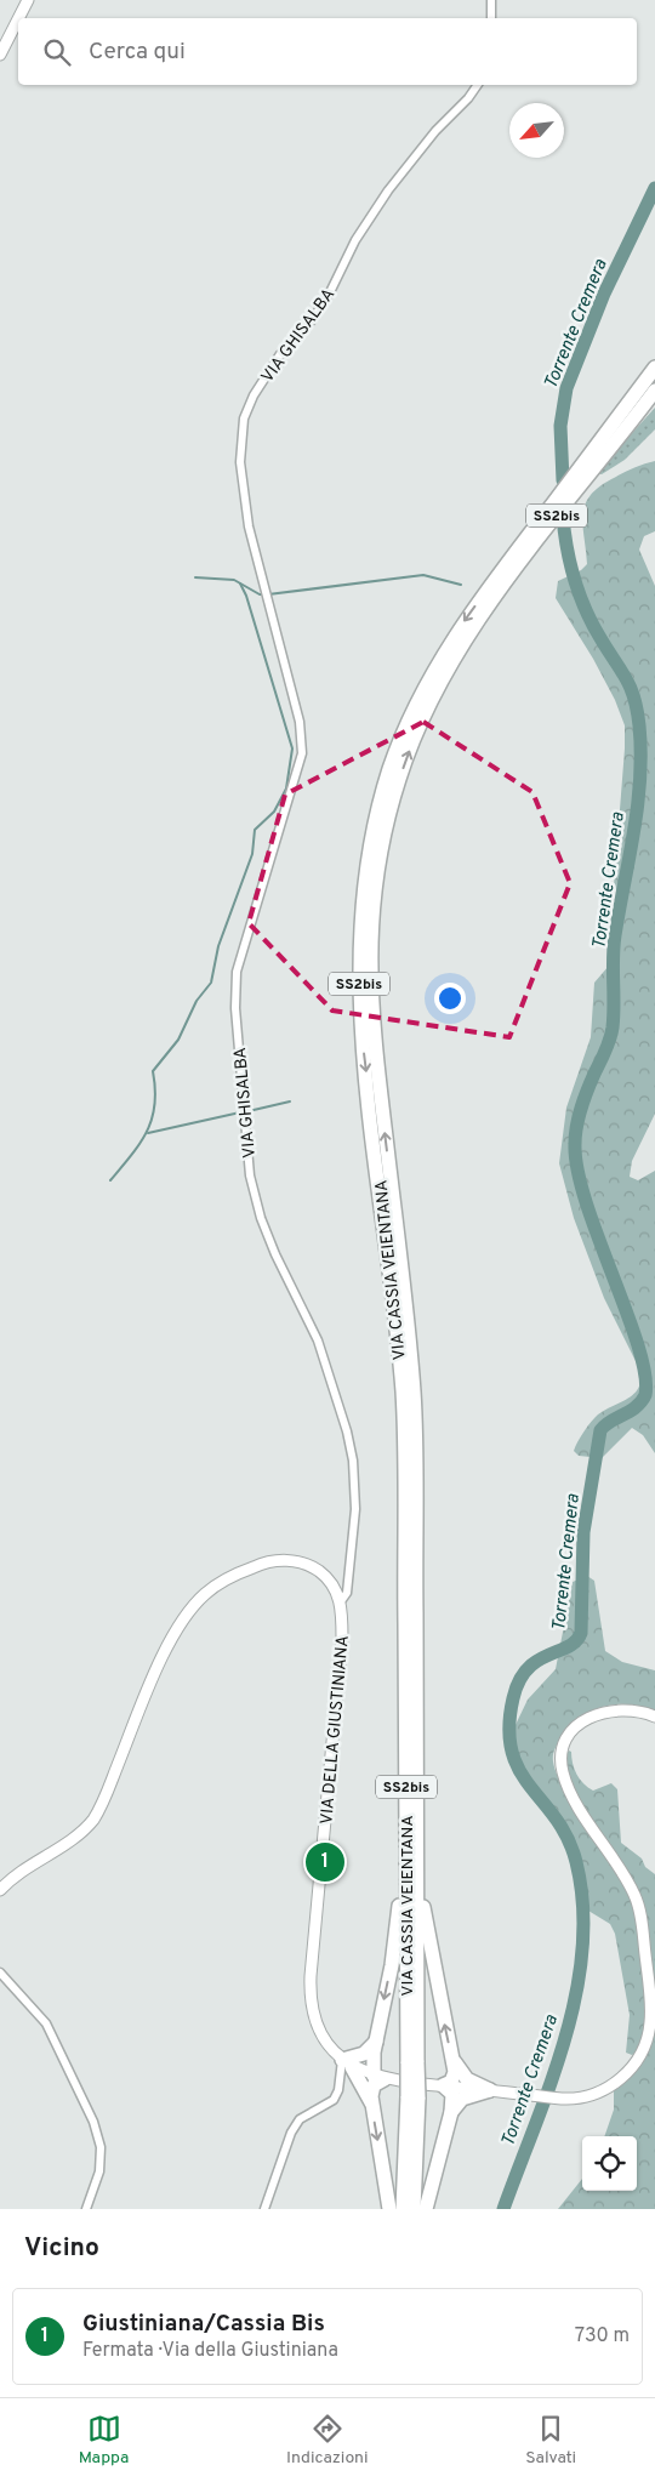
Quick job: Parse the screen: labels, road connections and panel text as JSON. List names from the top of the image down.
{
  "streets": {
    "highway": ["SS2bis", "VIA CASSIA VEIENTANA"],
    "street": ["VIA GHISALBA", "VIA DELLA GIUSTINIANA"]
  },
  "crossings": [
    ["VIA GHISALBA", "VIA DELLA GIUSTINIANA"]
  ],
  "water": ["Torrente Cremera"],
  "north": "bottom left",
  "page": {
    "search": "Cerca qui",
    "pins": "1",
    "heading": "Vicino",
    "list": [
      {
        "mark": "1",
        "name": "Giustiniana/Cassia Bis",
        "note": "Fermata · Via della Giustiniana",
        "value": "730 m"
      }
    ],
    "nav": ["Mappa", "Indicazioni", "Salvati"]
  }
}
